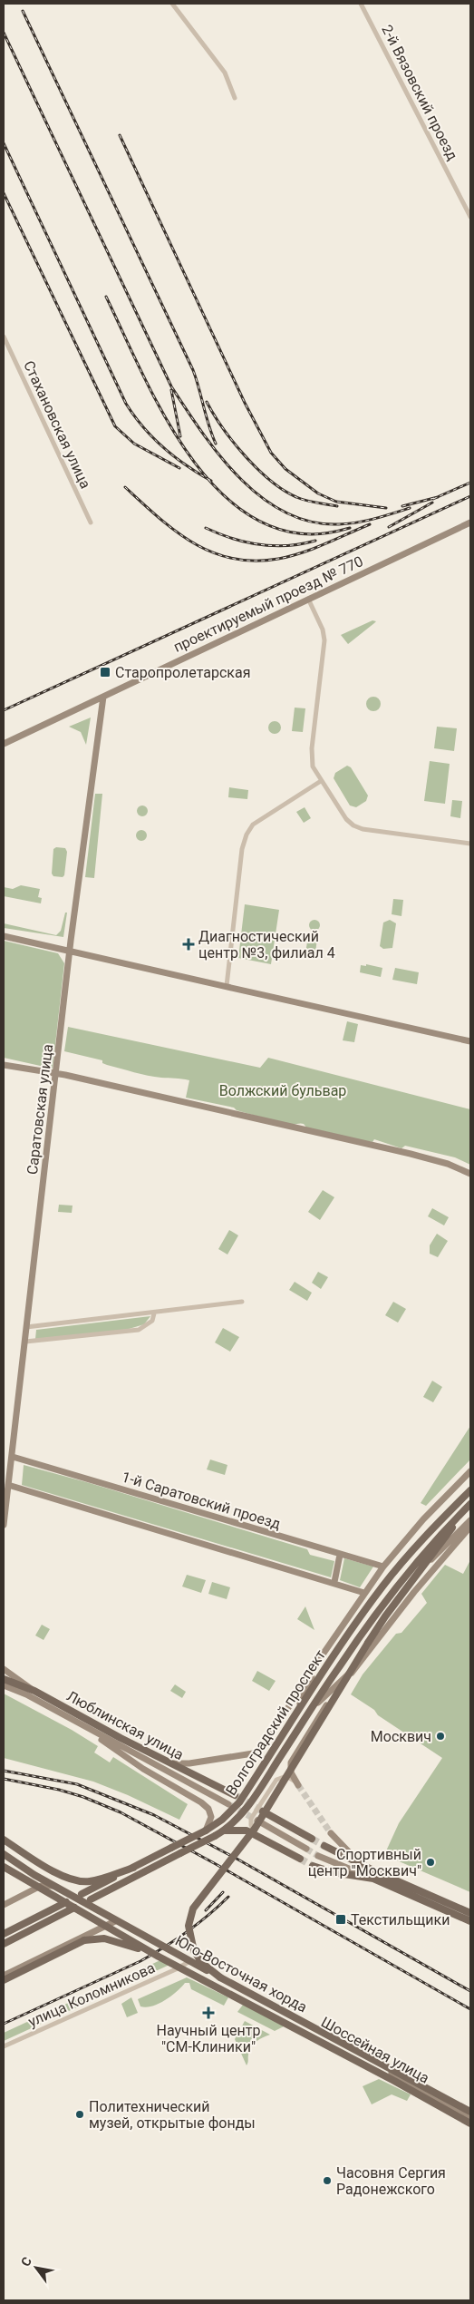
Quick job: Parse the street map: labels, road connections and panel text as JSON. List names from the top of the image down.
{
  "streets": {
    "main road": [
      "проектируемый проезд № 770",
      "Саратовская улица",
      "1-й Саратовский проезд",
      "Волгоградский проспект",
      "Люблинская улица",
      "Юго-Восточная хорда",
      "Шоссейная улица"
    ],
    "street": ["2-й Вязовский проезд", "Стахановская улица", "улица Коломникова"]
  },
  "crossings": [
    ["проектируемый проезд № 770", "Саратовская улица"],
    ["Саратовская улица", "1-й Саратовский проезд"],
    ["улица Коломникова", "Шоссейная улица"]
  ],
  "parks": ["Волжский бульвар"],
  "places": {
    "transit": ["Старопролетарская", "Текстильщики"],
    "health": ["Диагностический центр №3, филиал 4", "Научный центр \"СМ-Клиники\""],
    "other": [
      "Москвич",
      "Спортивный центр \"Москвич\"",
      "Политехнический музей, открытые фонды",
      "Часовня Сергия Радонежского"
    ]
  },
  "north": "top left"
}
